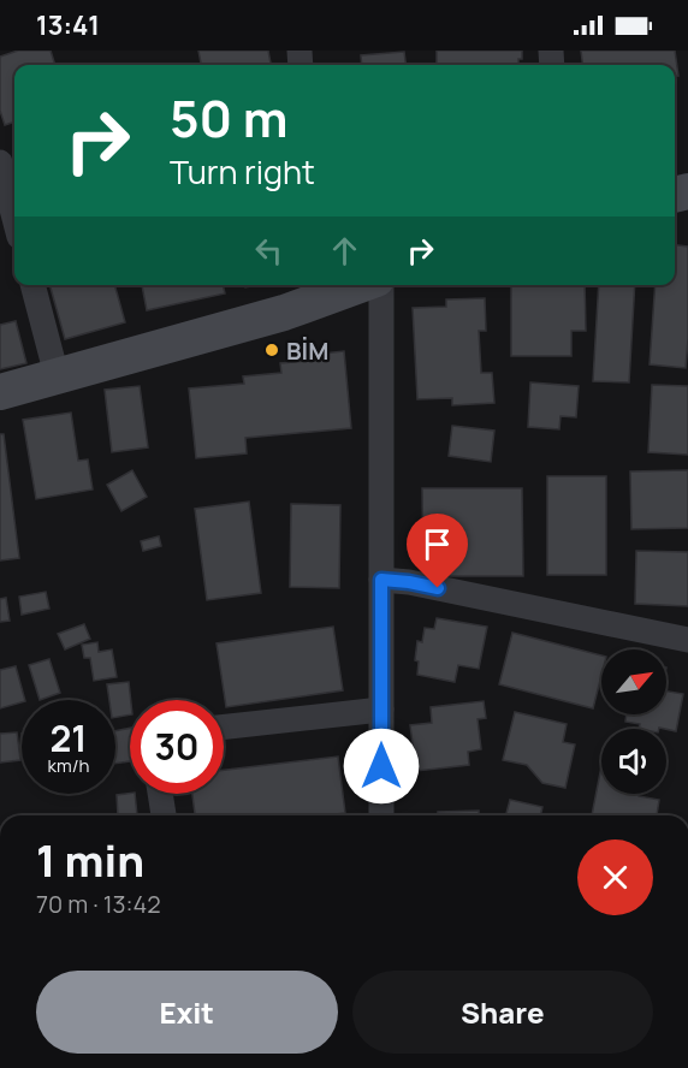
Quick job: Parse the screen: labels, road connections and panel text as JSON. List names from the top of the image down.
{
  "places": ["BİM"],
  "north": "top right",
  "page": {
    "status": "13:41",
    "turn": ["50 m", "Turn right"],
    "speed": "21 km/h",
    "limit": "30",
    "heading": ["1 min", "70 m · 13:42"],
    "buttons": ["Exit", "Share"]
  }
}
